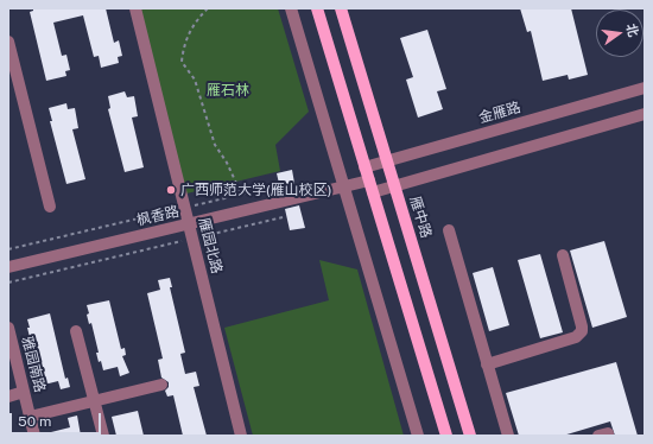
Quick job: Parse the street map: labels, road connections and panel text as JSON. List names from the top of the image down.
{
  "streets": {
    "main road": ["雁中路"],
    "street": [
      "金雁路",
      "枫香路",
      "雁园北路",
      "雅园南路"
    ]
  },
  "crossings": [
    ["金雁路", "雁中路"],
    ["枫香路", "雁园北路"]
  ],
  "parks": ["雁石林"],
  "places": ["广西师范大学(雁山校区)"],
  "scale_bar": "50 m",
  "north": "right"
}
